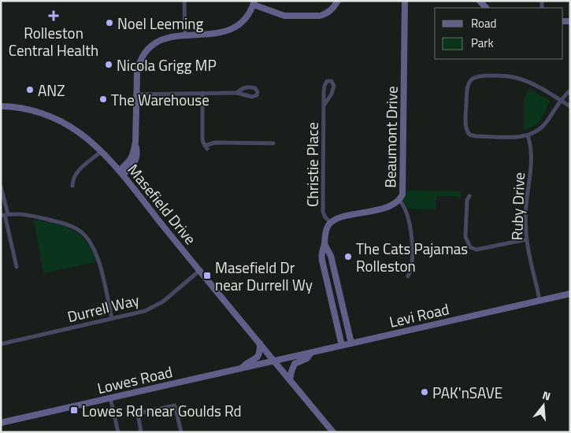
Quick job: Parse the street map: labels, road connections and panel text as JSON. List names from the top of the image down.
{
  "streets": {
    "main road": [
      "Beaumont Drive",
      "Masefield Drive",
      "Levi Road",
      "Lowes Road"
    ],
    "street": ["Christie Place", "Ruby Drive", "Durrell Way"]
  },
  "crossings": [
    ["Beaumont Drive", "Christie Place"],
    ["Masefield Drive", "Durrell Way"],
    ["Masefield Drive", "Levi Road"],
    ["Masefield Drive", "Lowes Road"],
    ["Ruby Drive", "Levi Road"],
    ["Levi Road", "Lowes Road"]
  ],
  "places": {
    "health": ["Rolleston Central Health"],
    "other": [
      "Noel Leeming",
      "Nicola Grigg MP",
      "ANZ",
      "The Warehouse",
      "The Cats Pajamas Rolleston",
      "PAK'nSAVE"
    ],
    "transit": ["Masefield Dr near Durrell Wy", "Lowes Rd near Goulds Rd"]
  },
  "legend": ["Road", "Park"],
  "north": "top"
}
